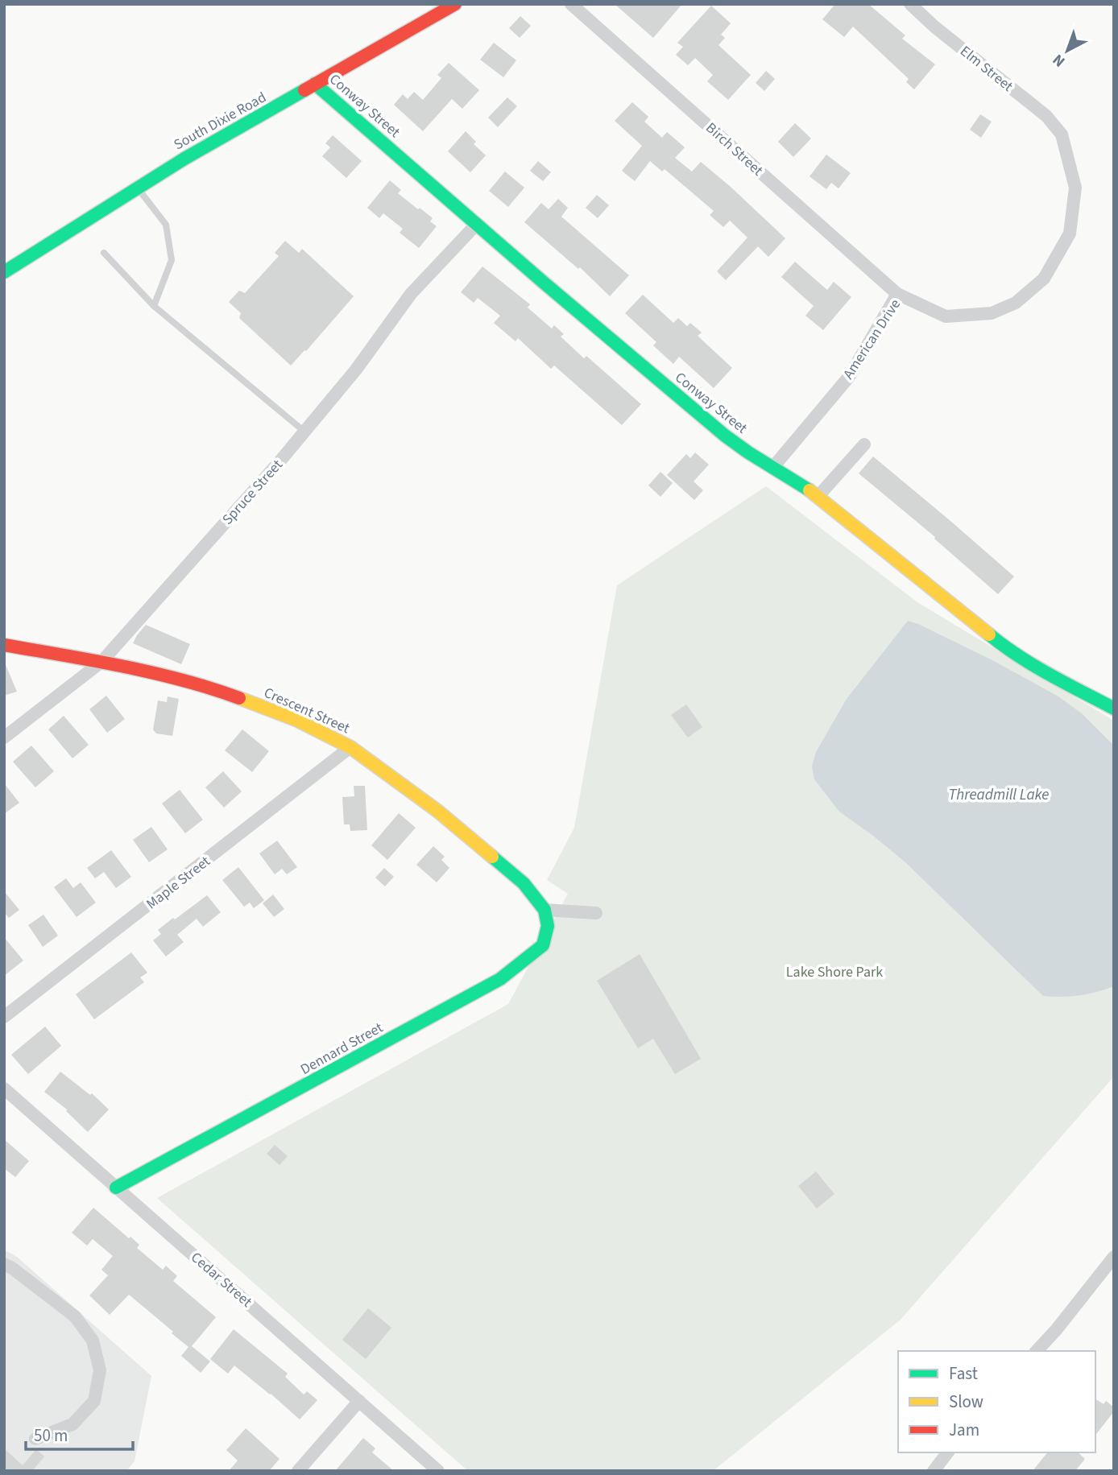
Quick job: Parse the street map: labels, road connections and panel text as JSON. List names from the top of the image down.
{
  "streets": {
    "street": [
      "Elm Street",
      "Conway Street",
      "South Dixie Road",
      "Birch Street",
      "American Drive",
      "Spruce Street",
      "Crescent Street",
      "Maple Street",
      "Dennard Street",
      "Cedar Street"
    ]
  },
  "crossings": [
    ["Elm Street", "American Drive"],
    ["Conway Street", "South Dixie Road"],
    ["Conway Street", "American Drive"],
    ["Conway Street", "Spruce Street"],
    ["Birch Street", "American Drive"],
    ["Spruce Street", "Crescent Street"],
    ["Crescent Street", "Maple Street"],
    ["Crescent Street", "Dennard Street"],
    ["Dennard Street", "Cedar Street"]
  ],
  "water": ["Threadmill Lake"],
  "parks": ["Lake Shore Park"],
  "legend": ["Fast", "Slow", "Jam"],
  "scale_bar": "50 m",
  "north": "bottom left"
}
